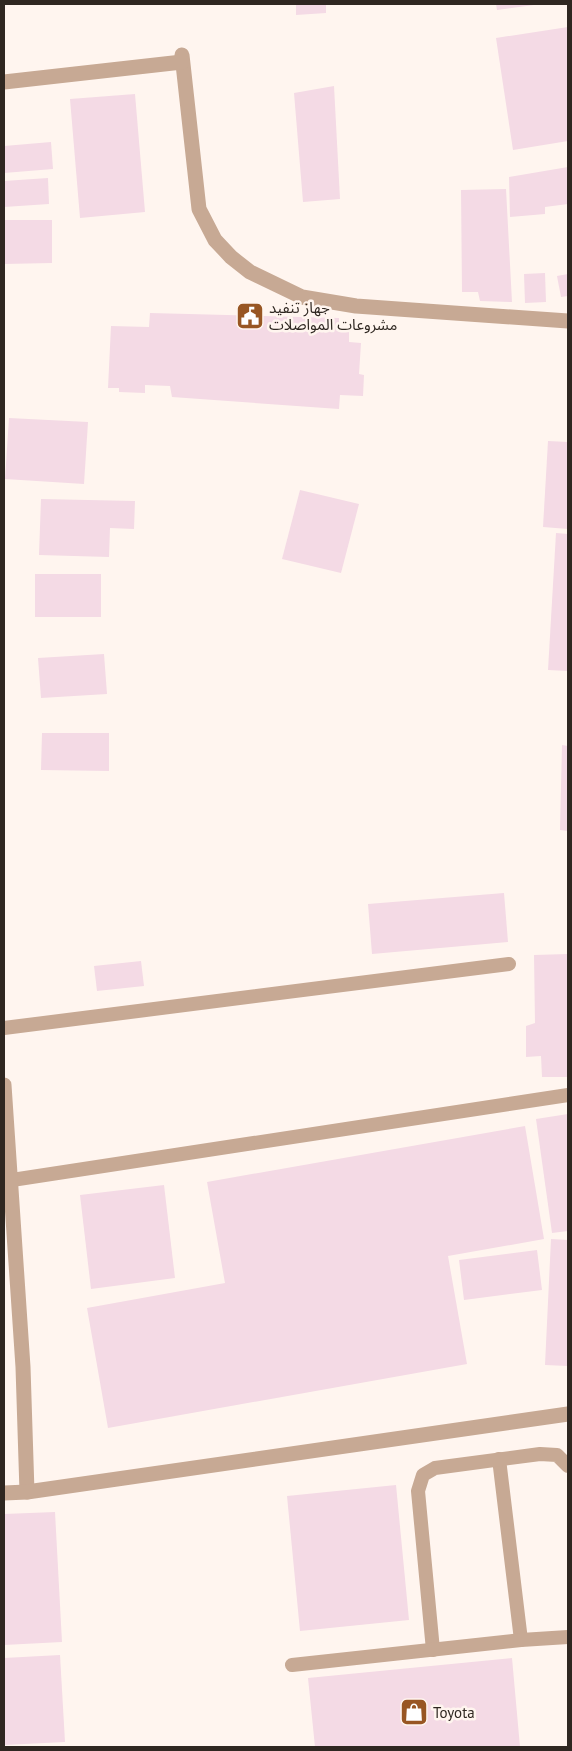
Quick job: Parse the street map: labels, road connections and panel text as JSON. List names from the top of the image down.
{
  "places": {
    "public building": ["جهاز تنفيد مشروعات المواصلات"],
    "shop": ["Toyota"]
  }
}
